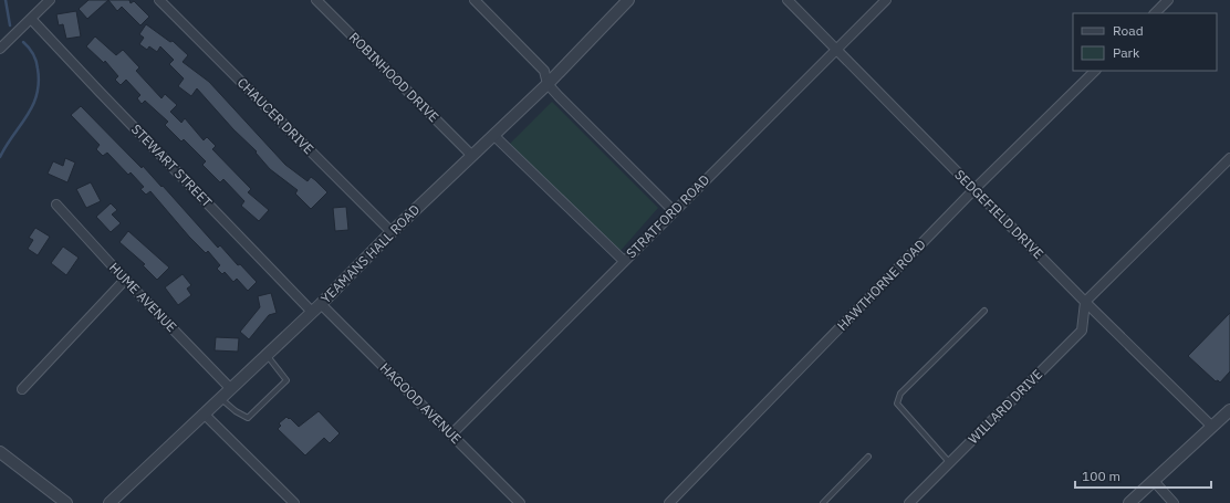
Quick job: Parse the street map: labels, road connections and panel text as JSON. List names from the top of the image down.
{
  "streets": {
    "street": [
      "ROBINHOOD DRIVE",
      "CHAUCER DRIVE",
      "STEWART STREET",
      "SEDGEFIELD DRIVE",
      "STRATFORD ROAD",
      "YEAMANS HALL ROAD",
      "HAWTHORNE ROAD",
      "HUME AVENUE",
      "HAGOOD AVENUE",
      "WILLARD DRIVE"
    ]
  },
  "crossings": [
    ["ROBINHOOD DRIVE", "YEAMANS HALL ROAD"],
    ["CHAUCER DRIVE", "YEAMANS HALL ROAD"],
    ["STEWART STREET", "YEAMANS HALL ROAD"],
    ["STEWART STREET", "HAGOOD AVENUE"],
    ["SEDGEFIELD DRIVE", "STRATFORD ROAD"],
    ["SEDGEFIELD DRIVE", "HAWTHORNE ROAD"],
    ["SEDGEFIELD DRIVE", "WILLARD DRIVE"],
    ["STRATFORD ROAD", "HAGOOD AVENUE"],
    ["YEAMANS HALL ROAD", "HUME AVENUE"],
    ["YEAMANS HALL ROAD", "HAGOOD AVENUE"]
  ],
  "legend": ["Road", "Park"],
  "scale_bar": "100 m"
}
